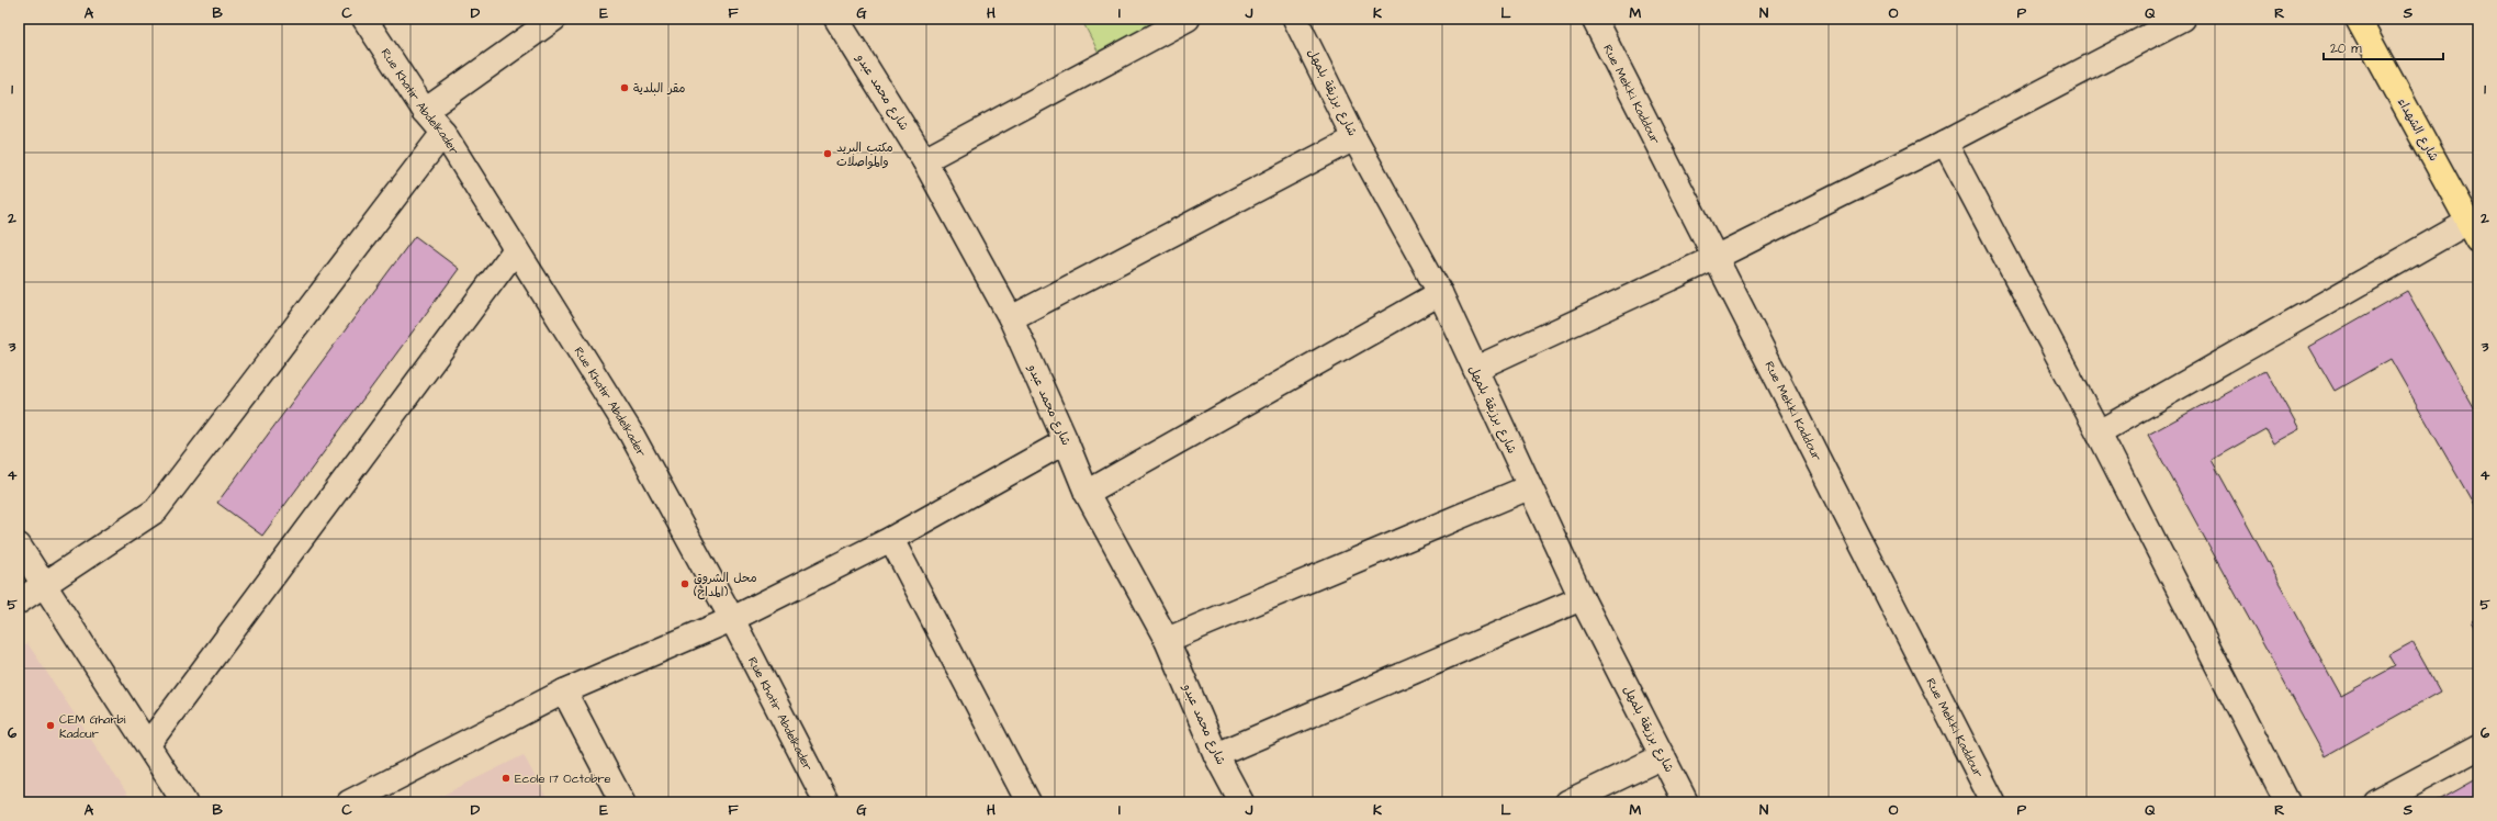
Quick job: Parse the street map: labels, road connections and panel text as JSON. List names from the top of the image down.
{
  "streets": {
    "main road": ["شارع الشهداء"],
    "street": [
      "شارع محمد عبدو",
      "شارع برزيقة بلمهل",
      "Rue Mekki Kaddour",
      "Rue Khatir Abdelkader"
    ]
  },
  "places": [
    "مقر البلدية",
    "مكتب البريد والمواصلات",
    "محل الشروق (المداح)",
    "CEM Gharbi Kadour",
    "Ecole 17 Octobre"
  ],
  "scale_bar": "20 m",
  "grid": {
    "columns": [
      "A",
      "B",
      "C",
      "D",
      "E",
      "F",
      "G",
      "H",
      "I",
      "J",
      "K",
      "L",
      "M",
      "N",
      "O",
      "P",
      "Q",
      "R",
      "S"
    ],
    "rows": [
      "1",
      "2",
      "3",
      "4",
      "5",
      "6"
    ]
  }
}
